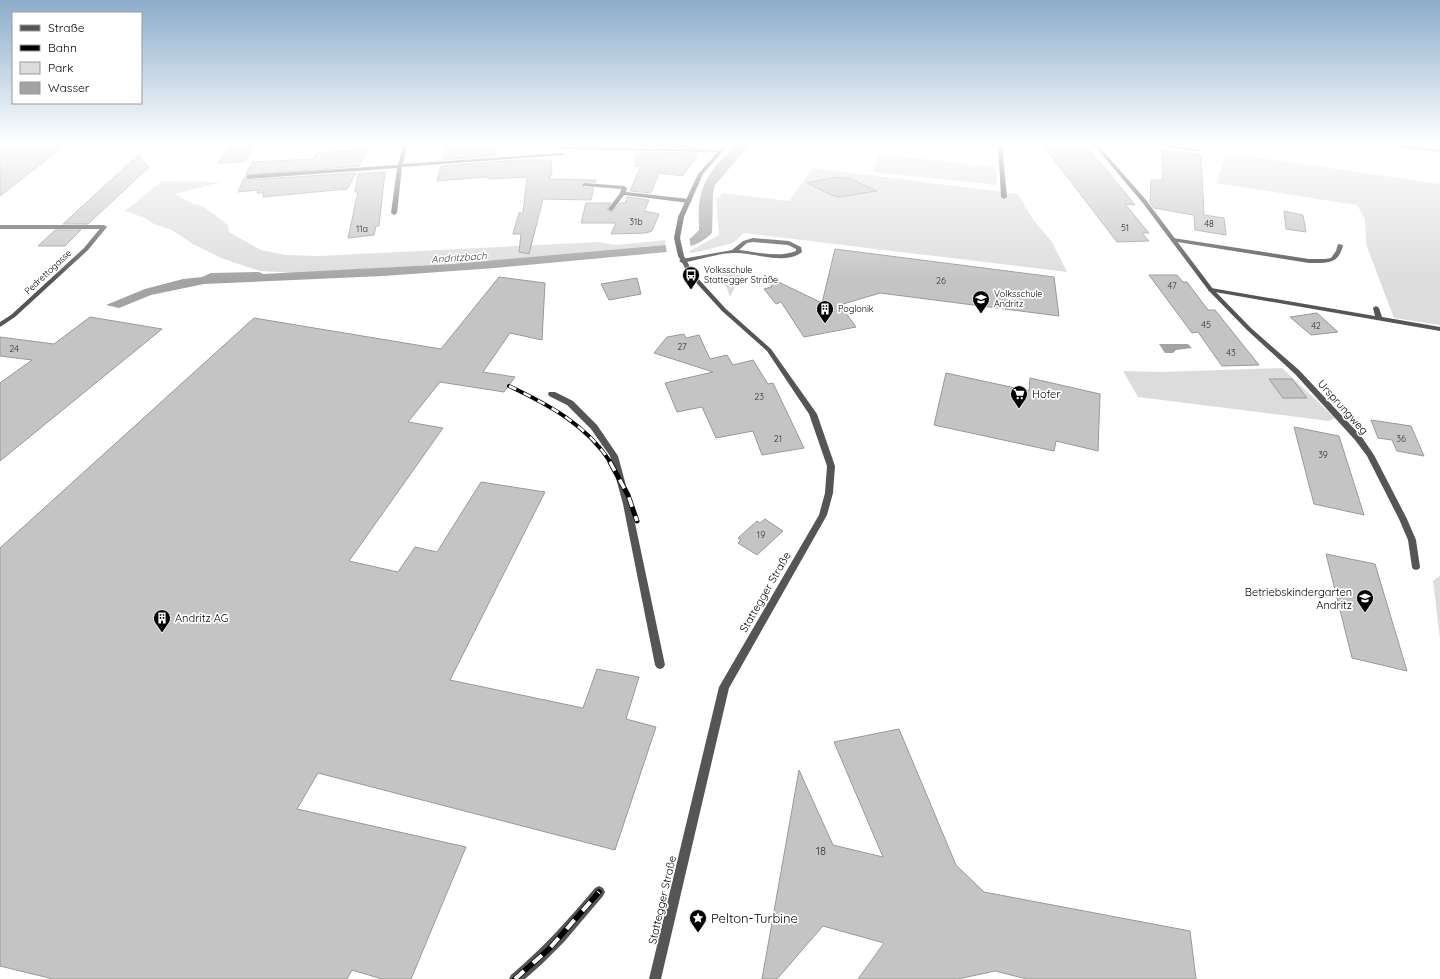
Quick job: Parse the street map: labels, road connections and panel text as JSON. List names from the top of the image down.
{
  "streets": {
    "street": ["Pedrettogasse", "Ursprungweg", "Stattegger Straße"]
  },
  "water": ["Andritzbach"],
  "places": {
    "bus stop": ["Volksschule Stattegger Straße"],
    "school or university": ["Volksschule Andritz", "Betriebskindergarten Andritz"],
    "building": ["Poglonik", "Andritz AG"],
    "supermarket": ["Hofer"],
    "place": ["Pelton-Turbine"]
  },
  "house_numbers": [
    "31b",
    "48",
    "51",
    "11a",
    "26",
    "47",
    "45",
    "42",
    "27",
    "24",
    "43",
    "23",
    "21",
    "36",
    "39",
    "19",
    "18"
  ],
  "legend": [
    "Straße",
    "Bahn",
    "Park",
    "Wasser"
  ]
}
